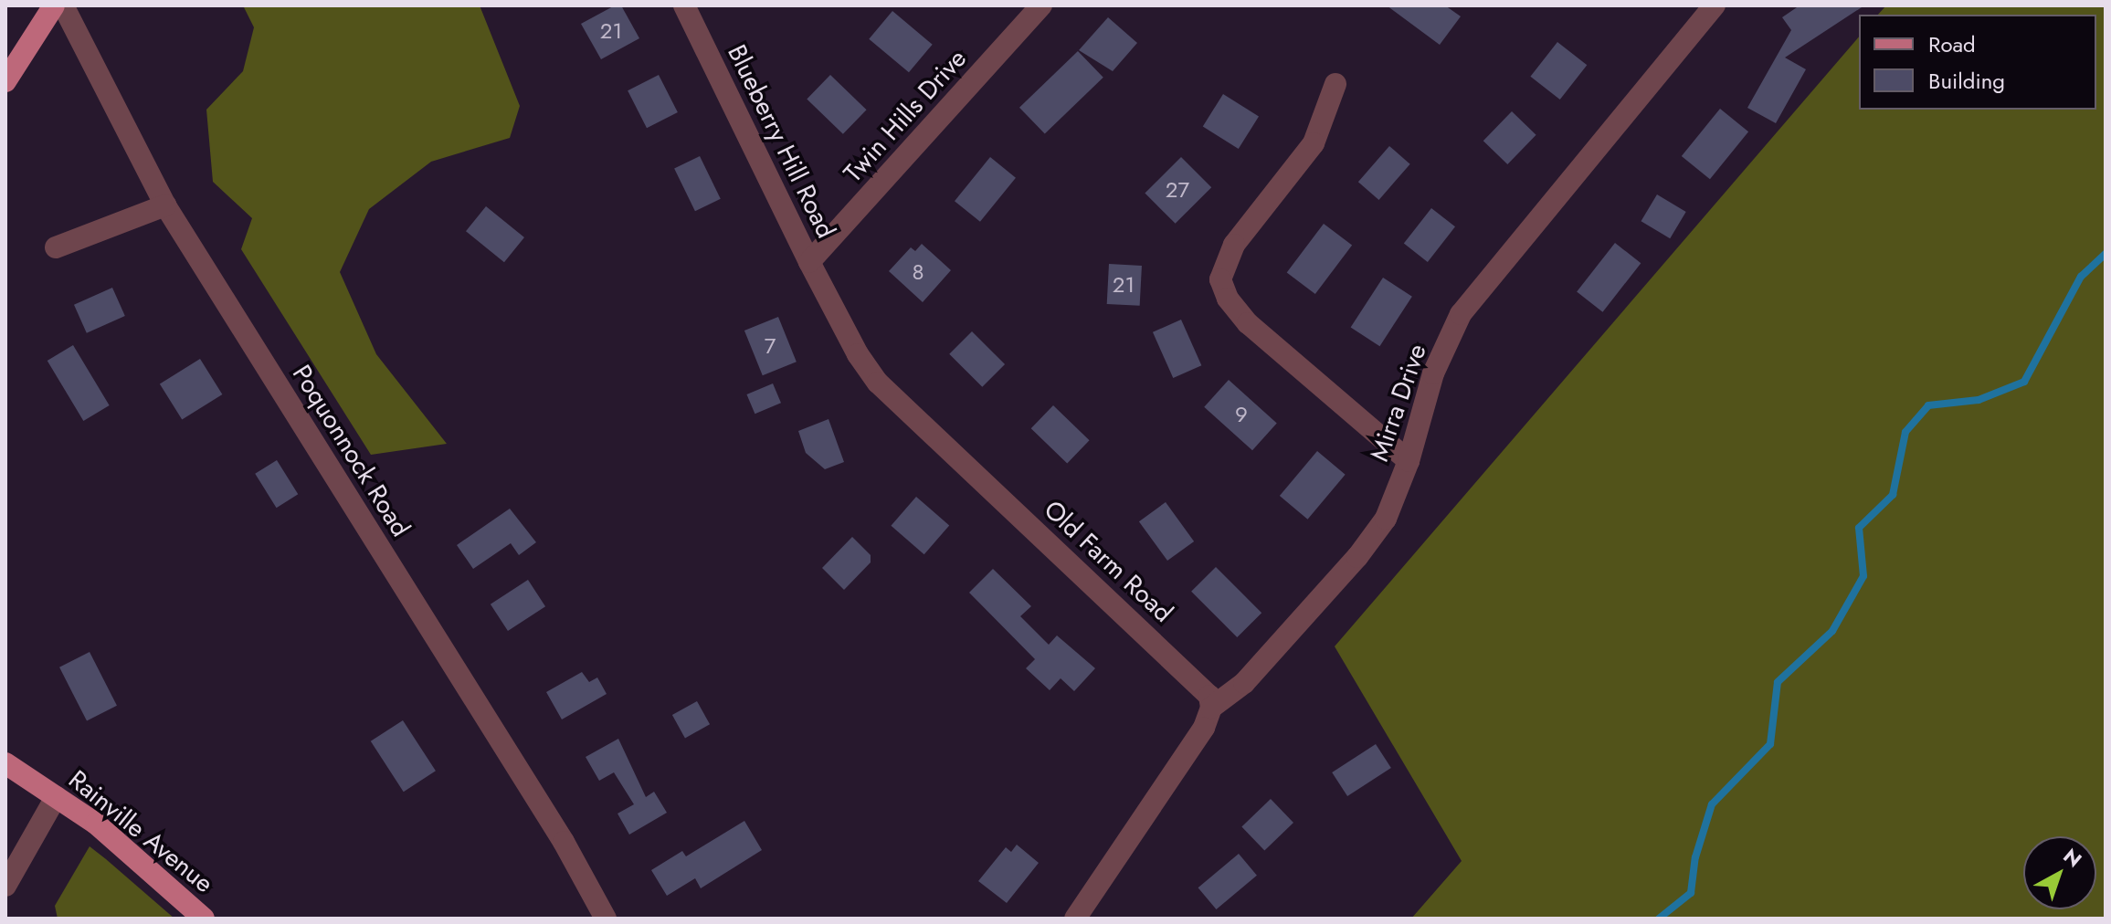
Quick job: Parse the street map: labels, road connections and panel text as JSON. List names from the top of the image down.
{
  "streets": {
    "main road": ["Rainville Avenue"],
    "street": [
      "Twin Hills Drive",
      "Blueberry Hill Road",
      "Mirra Drive",
      "Poquonnock Road",
      "Old Farm Road"
    ]
  },
  "crossings": [
    ["Twin Hills Drive", "Blueberry Hill Road"],
    ["Twin Hills Drive", "Old Farm Road"],
    ["Blueberry Hill Road", "Old Farm Road"],
    ["Mirra Drive", "Old Farm Road"]
  ],
  "house_numbers": [
    "21",
    "27",
    "8",
    "21",
    "7",
    "9"
  ],
  "legend": ["Road", "Building"],
  "north": "top right"
}
